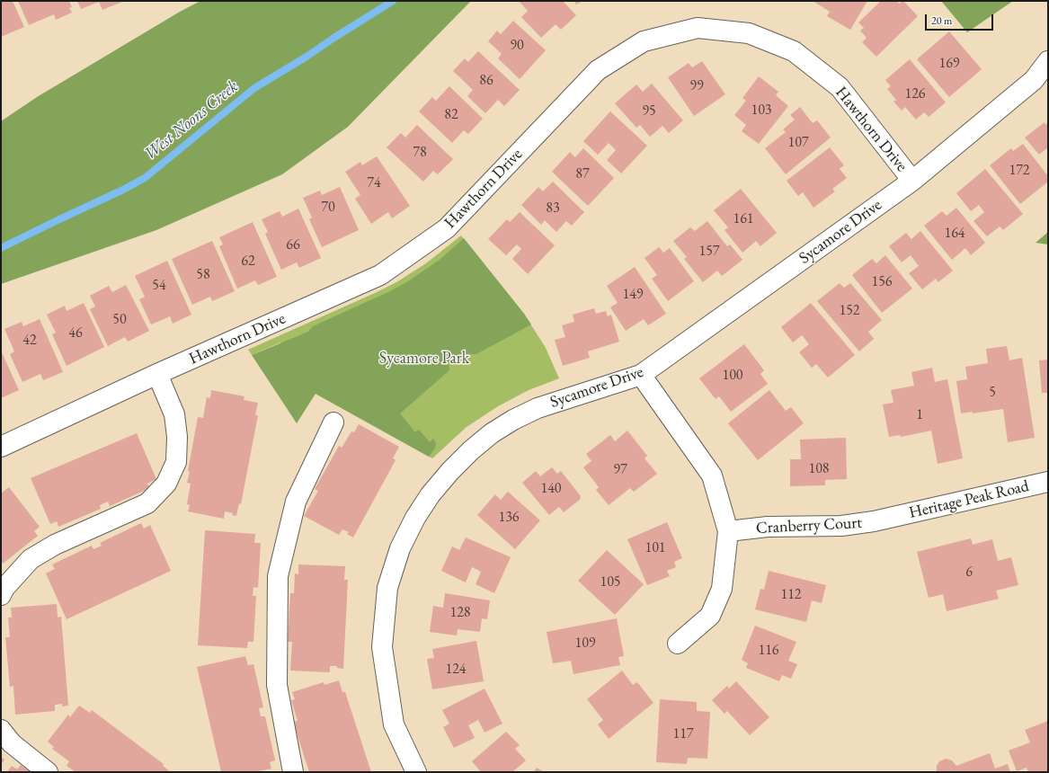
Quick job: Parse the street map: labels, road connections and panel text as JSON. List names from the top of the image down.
{
  "streets": {
    "street": [
      "Hawthorn Drive",
      "Sycamore Drive",
      "Heritage Peak Road",
      "Cranberry Court"
    ]
  },
  "crossings": [
    ["Hawthorn Drive", "Sycamore Drive"],
    ["Heritage Peak Road", "Cranberry Court"]
  ],
  "water": ["West Noons Creek"],
  "parks": ["Sycamore Park"],
  "house_numbers": [
    "90",
    "169",
    "86",
    "99",
    "126",
    "103",
    "95",
    "82",
    "107",
    "78",
    "172",
    "87",
    "74",
    "70",
    "83",
    "161",
    "164",
    "66",
    "157",
    "62",
    "58",
    "156",
    "54",
    "149",
    "152",
    "50",
    "46",
    "42",
    "100",
    "5",
    "1",
    "108",
    "97",
    "140",
    "136",
    "101",
    "6",
    "105",
    "112",
    "128",
    "109",
    "116",
    "124",
    "117"
  ],
  "scale_bar": "20 m"
}
